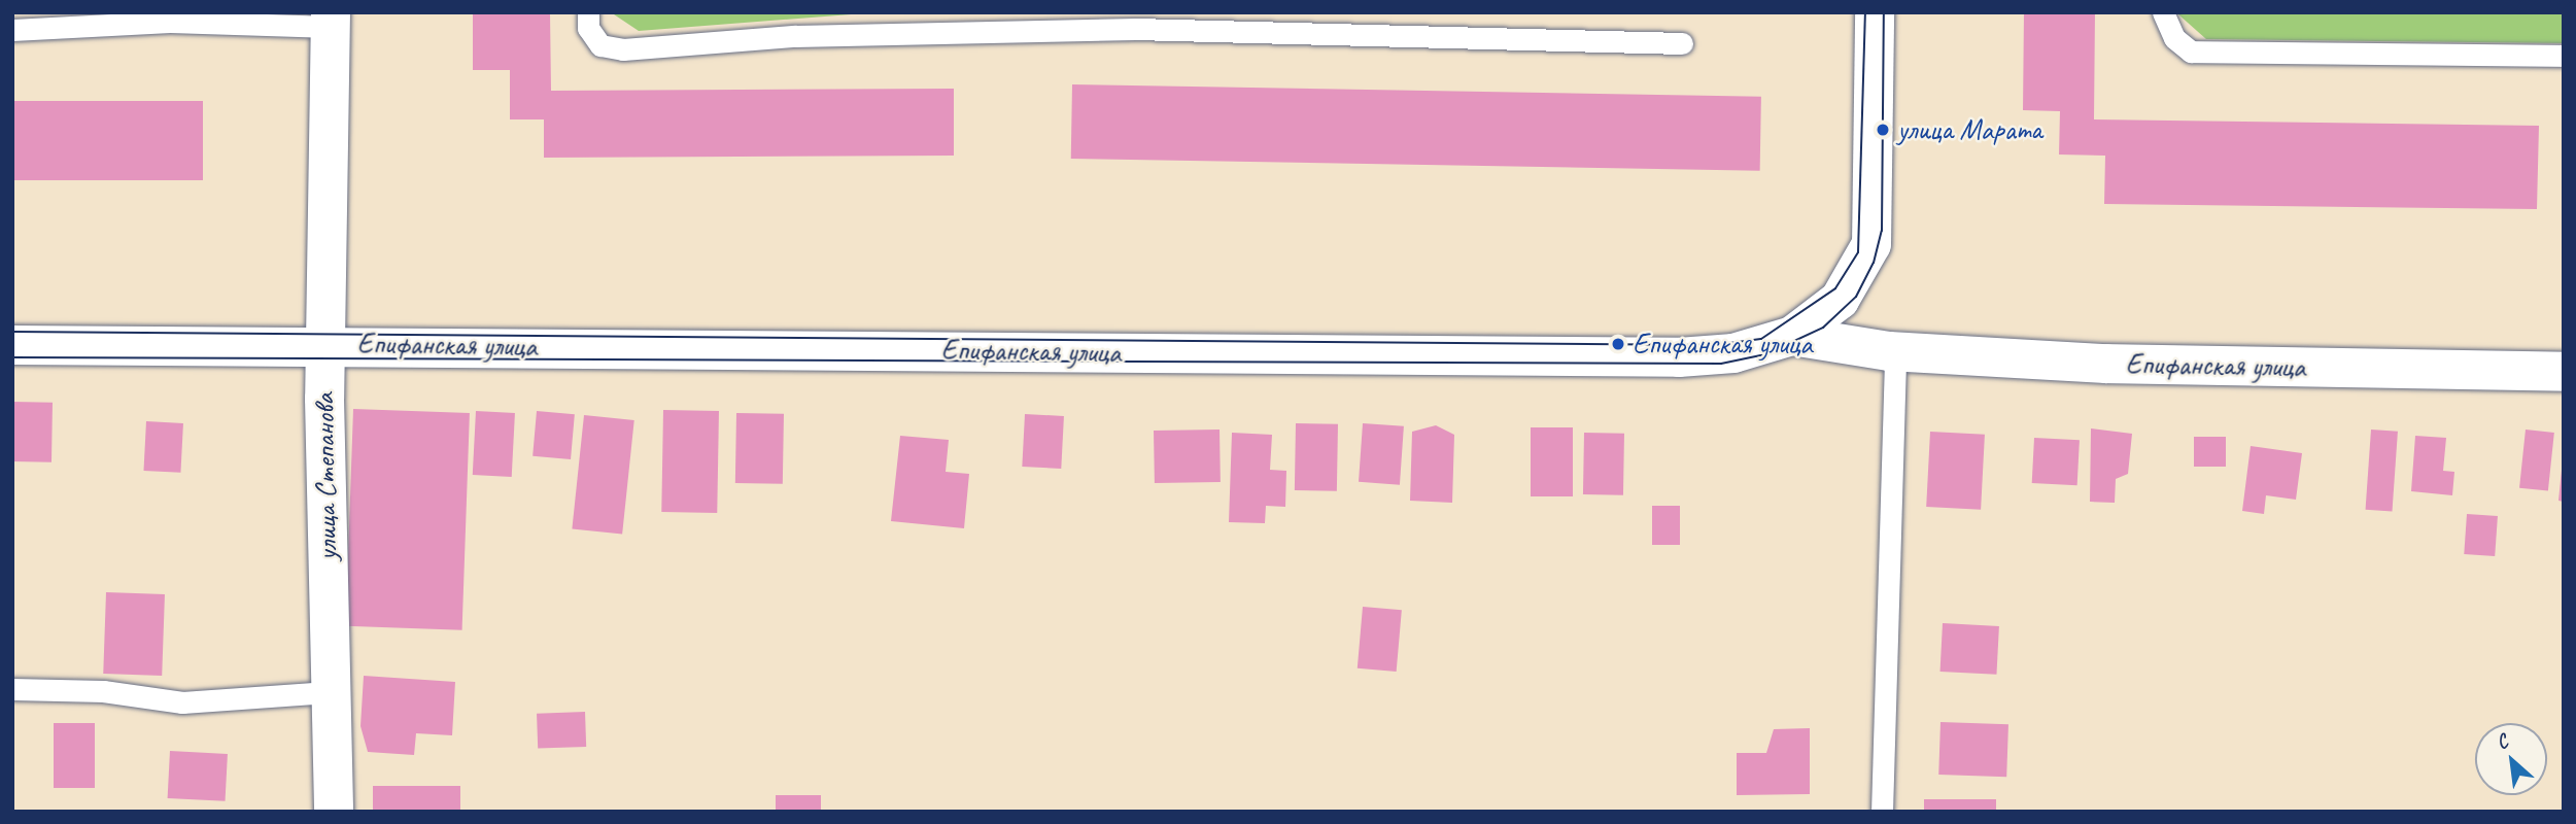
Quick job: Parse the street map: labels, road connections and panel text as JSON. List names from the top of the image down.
{
  "streets": {
    "street": ["Епифанская улица", "улица Степанова"]
  },
  "crossings": [
    ["Епифанская улица", "улица Степанова"]
  ],
  "places": ["улица Марата", "Епифанская улица"],
  "north": "top left"
}
